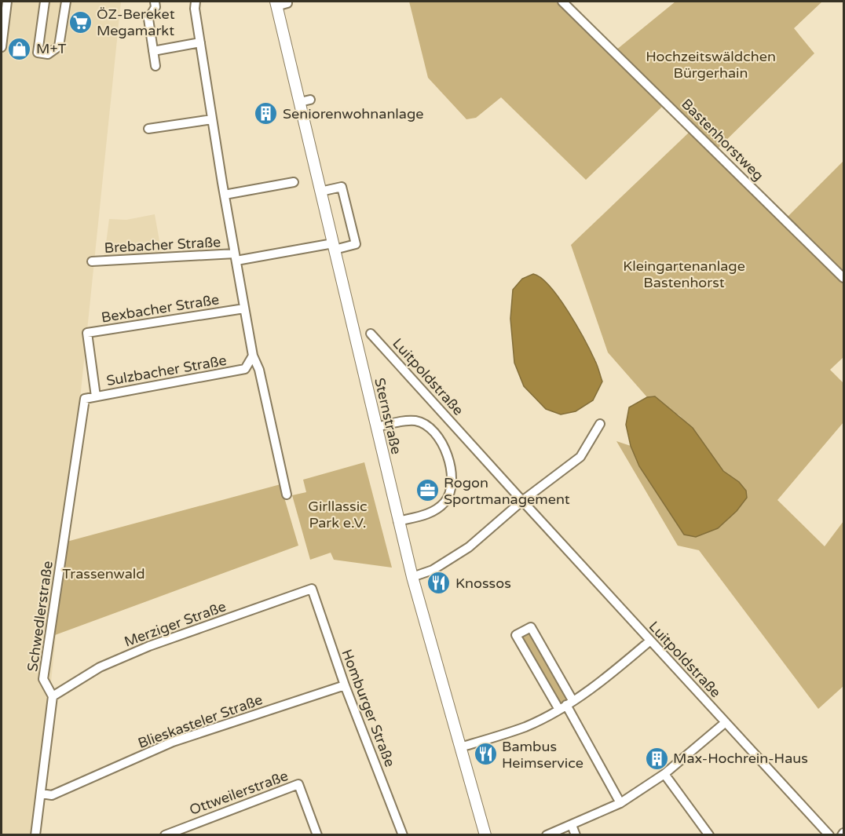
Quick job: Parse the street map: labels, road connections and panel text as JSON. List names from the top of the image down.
{
  "streets": {
    "main road": ["Sternstraße"],
    "street": [
      "Bastenhorstweg",
      "Brebacher Straße",
      "Bexbacher Straße",
      "Sulzbacher Straße",
      "Luitpoldstraße",
      "Schwedlerstraße",
      "Merziger Straße",
      "Homburger Straße",
      "Blieskasteler Straße",
      "Ottweilerstraße"
    ]
  },
  "crossings": [
    ["Brebacher Straße", "Sternstraße"],
    ["Bexbacher Straße", "Sulzbacher Straße"],
    ["Sulzbacher Straße", "Schwedlerstraße"],
    ["Schwedlerstraße", "Merziger Straße"],
    ["Schwedlerstraße", "Blieskasteler Straße"],
    ["Merziger Straße", "Homburger Straße"],
    ["Homburger Straße", "Blieskasteler Straße"]
  ],
  "parks": [
    "Hochzeitswäldchen Bürgerhain",
    "Kleingartenanlage Bastenhorst",
    "Girllassic Park e.V.",
    "Trassenwald"
  ],
  "places": {
    "supermarket": ["ÖZ-Bereket Megamarkt"],
    "shop": ["M+T"],
    "building": ["Seniorenwohnanlage", "Max-Hochrein-Haus"],
    "office": ["Rogon Sportmanagement"],
    "restaurant": ["Knossos", "Bambus Heimservice"]
  }
}
